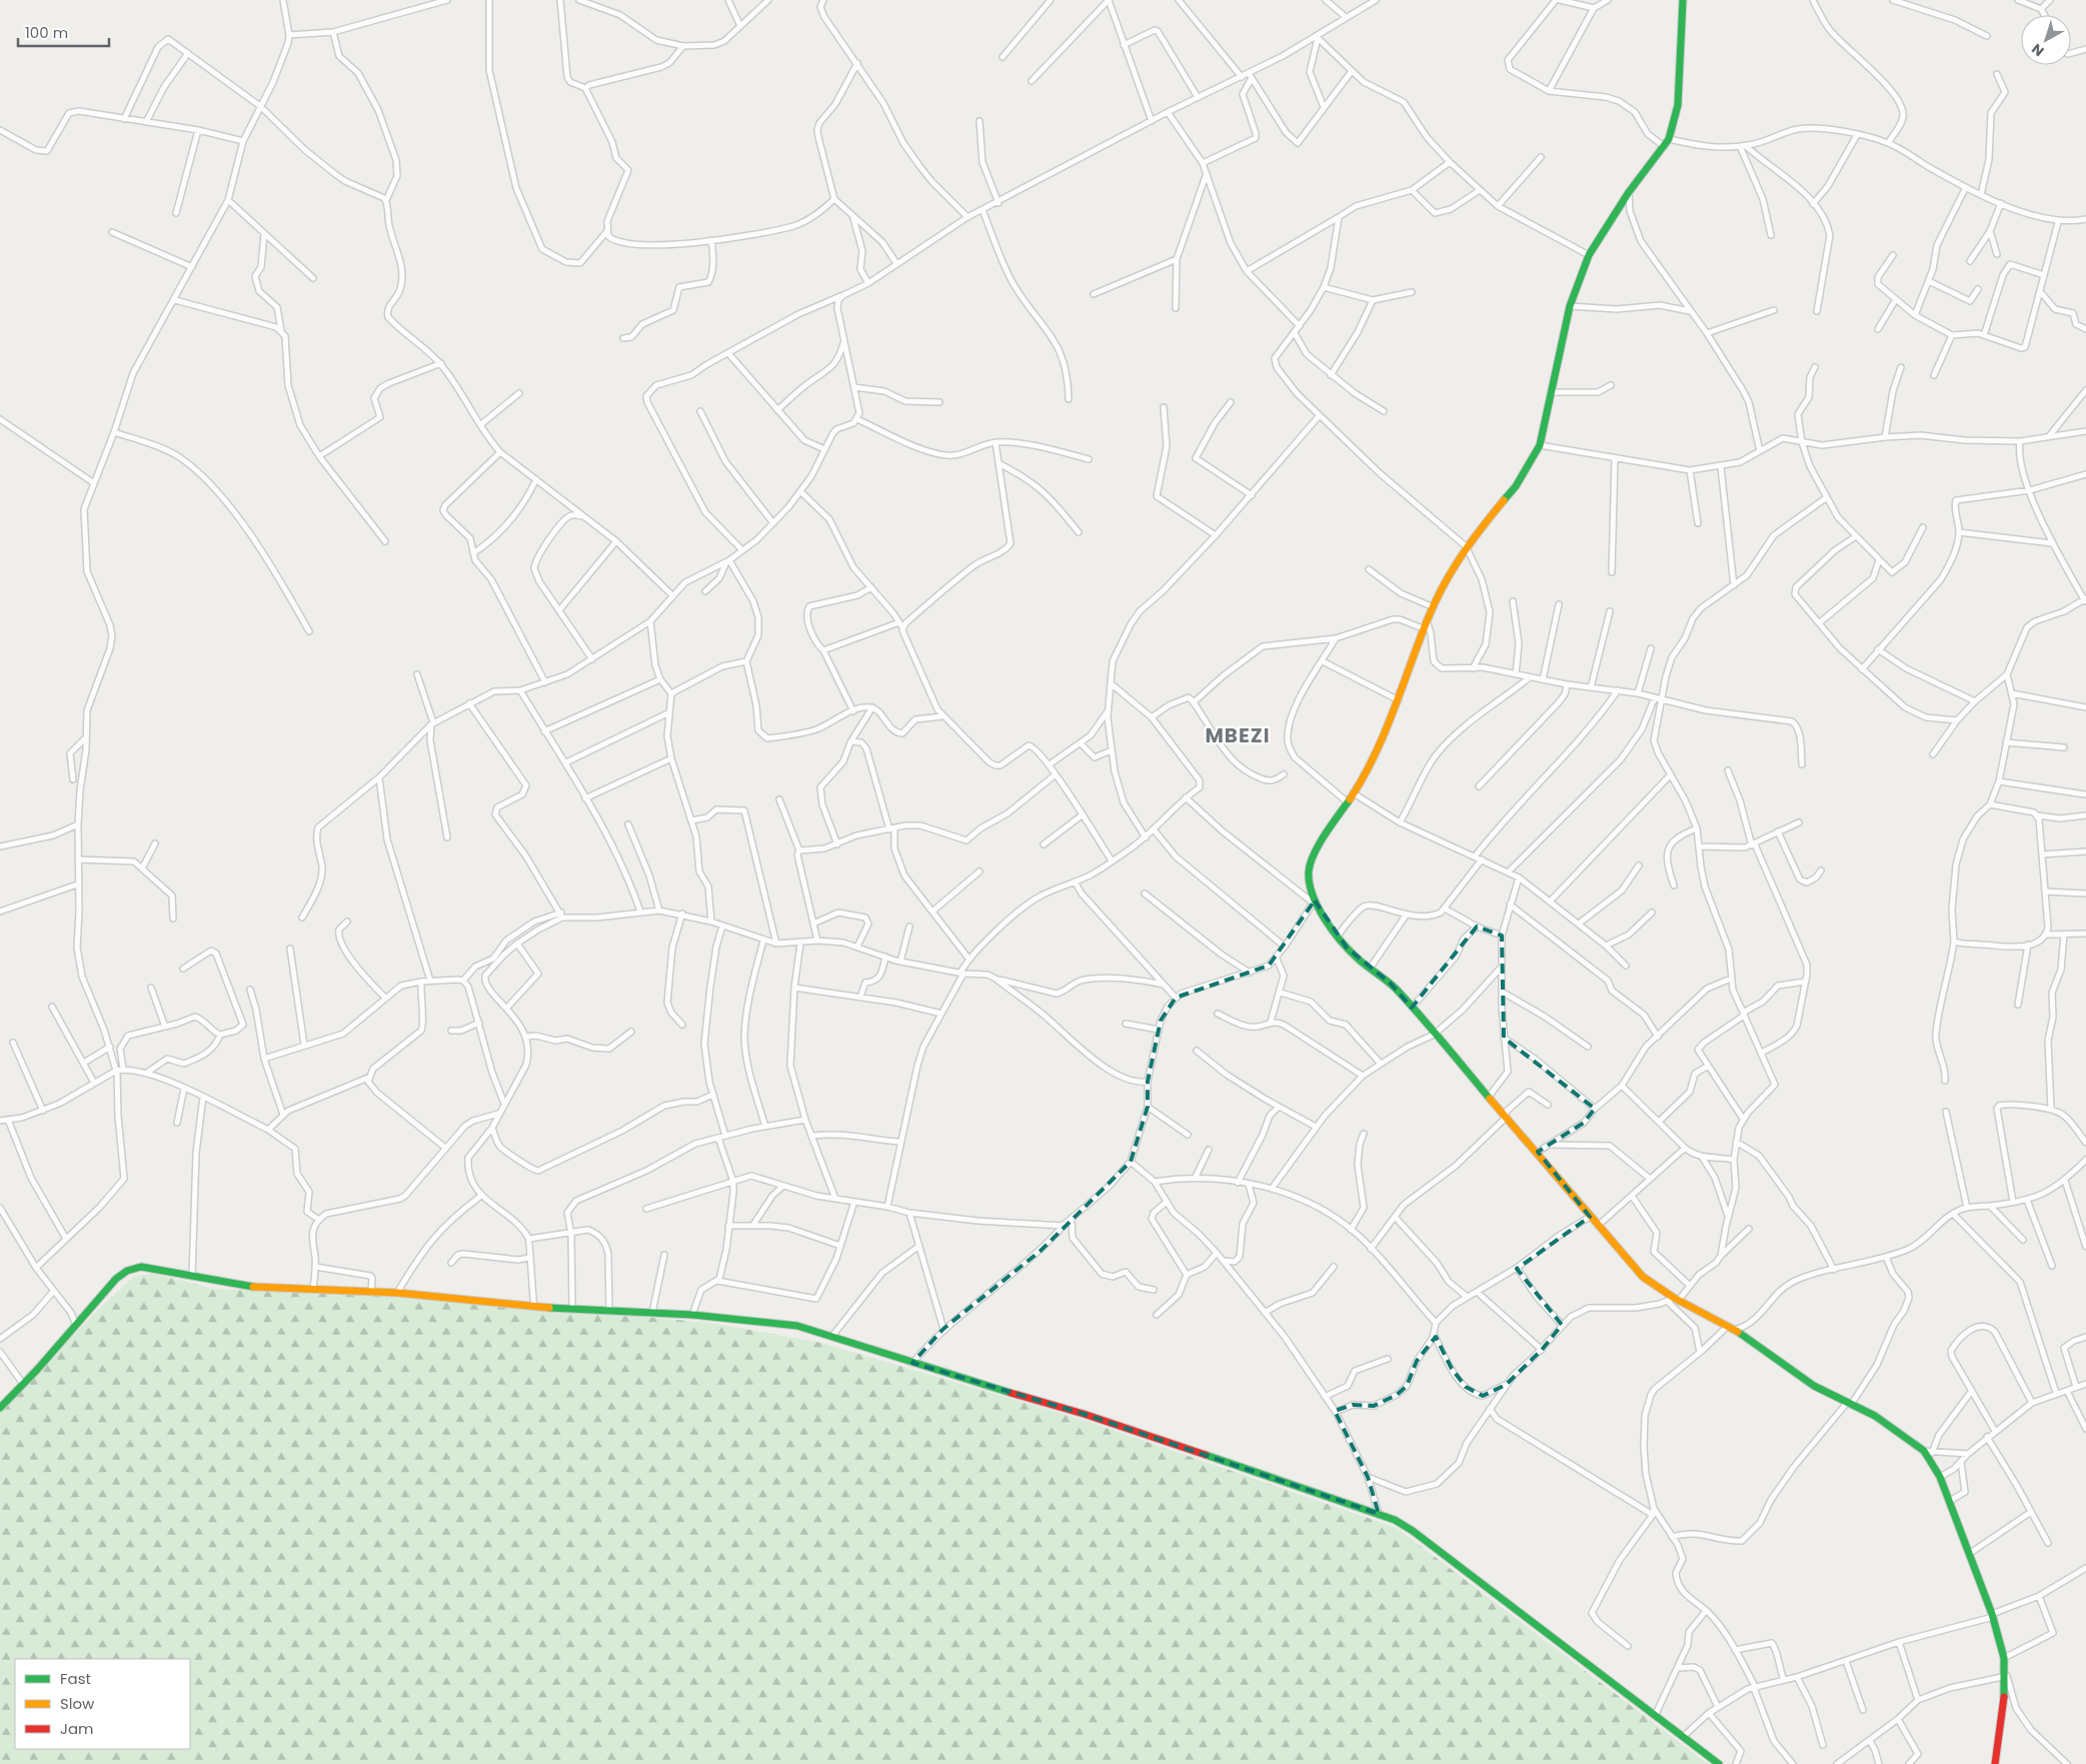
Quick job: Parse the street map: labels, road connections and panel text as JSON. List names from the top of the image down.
{
  "districts": ["MBEZI"],
  "legend": ["Fast", "Slow", "Jam"],
  "scale_bar": "100 m",
  "north": "bottom left"
}
